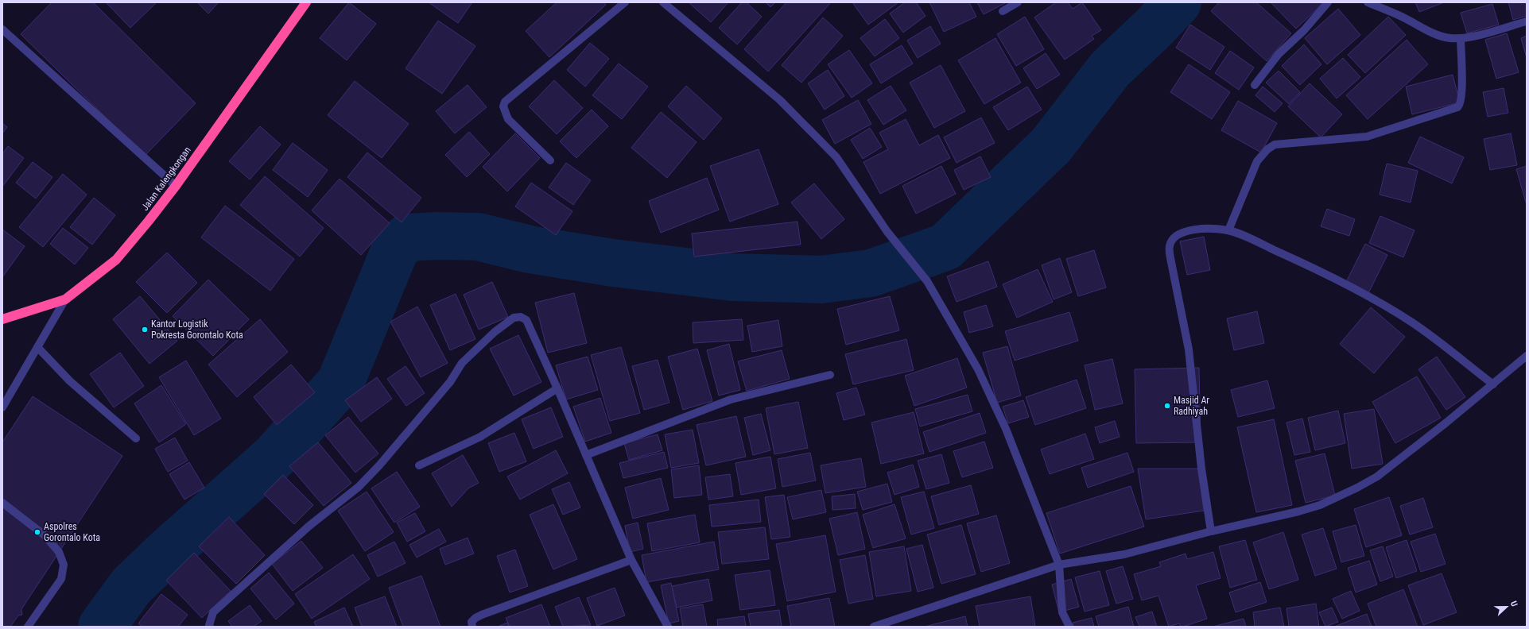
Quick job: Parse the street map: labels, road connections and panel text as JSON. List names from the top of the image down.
{
  "streets": {
    "highway": ["Jalan Kalengkongan"]
  },
  "places": ["Kantor Logistik Pokresta Gorontalo Kota", "Masjid Ar Radhiyah", "Aspolres Gorontalo Kota"],
  "north": "right"
}
